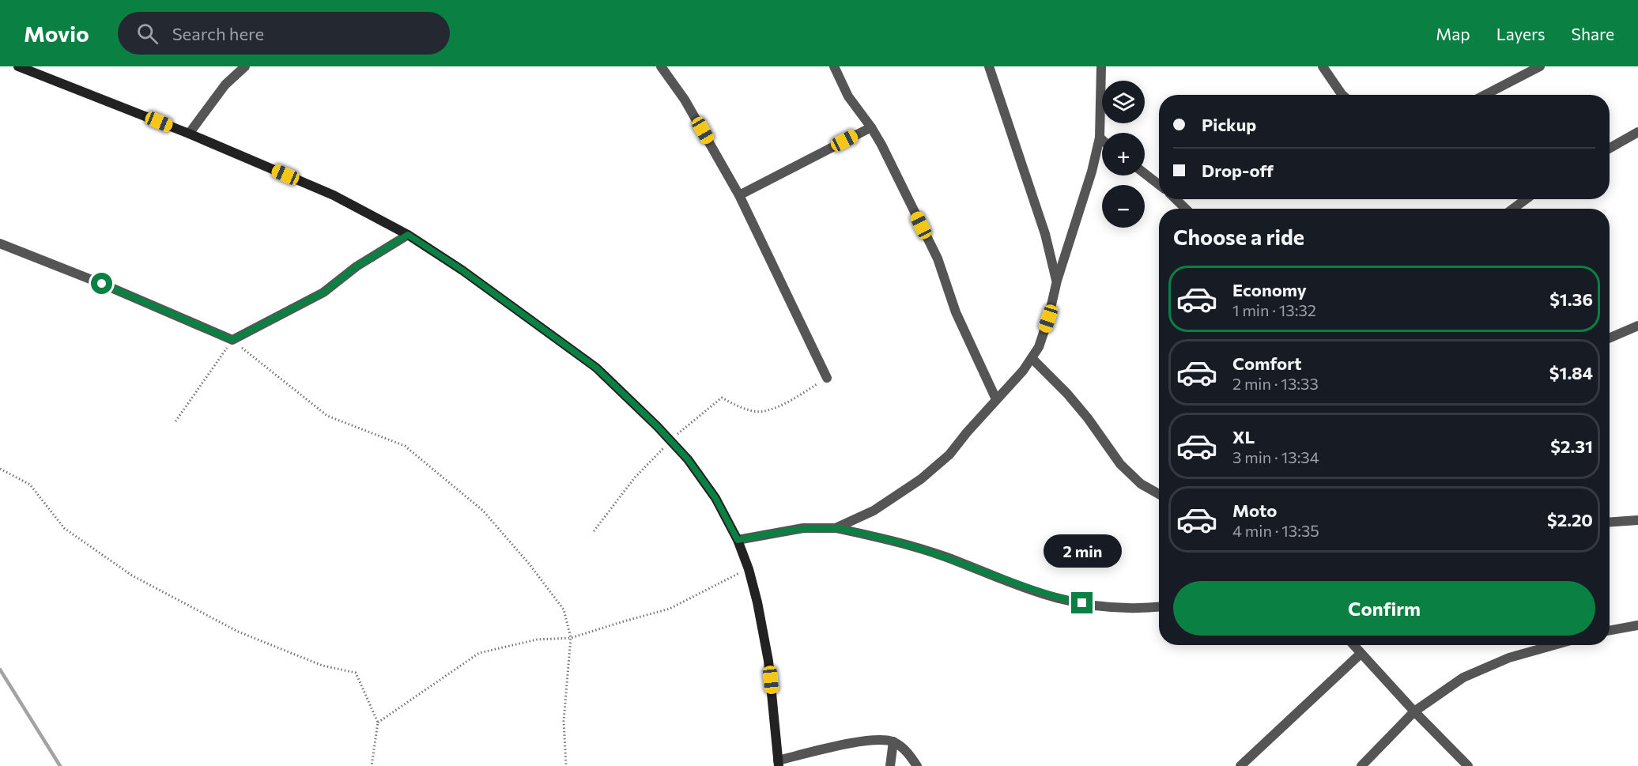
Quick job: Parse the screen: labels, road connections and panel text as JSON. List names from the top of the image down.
{
  "page": {
    "header": "Movio",
    "search": "Search here",
    "nav": ["Map", "Layers", "Share"],
    "map_buttons": ["+", "−"],
    "banner": ["Pickup", "Drop-off"],
    "heading": "Choose a ride",
    "list": [
      {
        "name": "Economy",
        "note": "1 min · 13:32",
        "value": "$1.36"
      },
      {
        "name": "Comfort",
        "note": "2 min · 13:33",
        "value": "$1.84"
      },
      {
        "name": "XL",
        "note": "3 min · 13:34",
        "value": "$2.31"
      },
      {
        "name": "Moto",
        "note": "4 min · 13:35",
        "value": "$2.20"
      }
    ],
    "bubble": "2 min",
    "buttons": "Confirm"
  }
}
